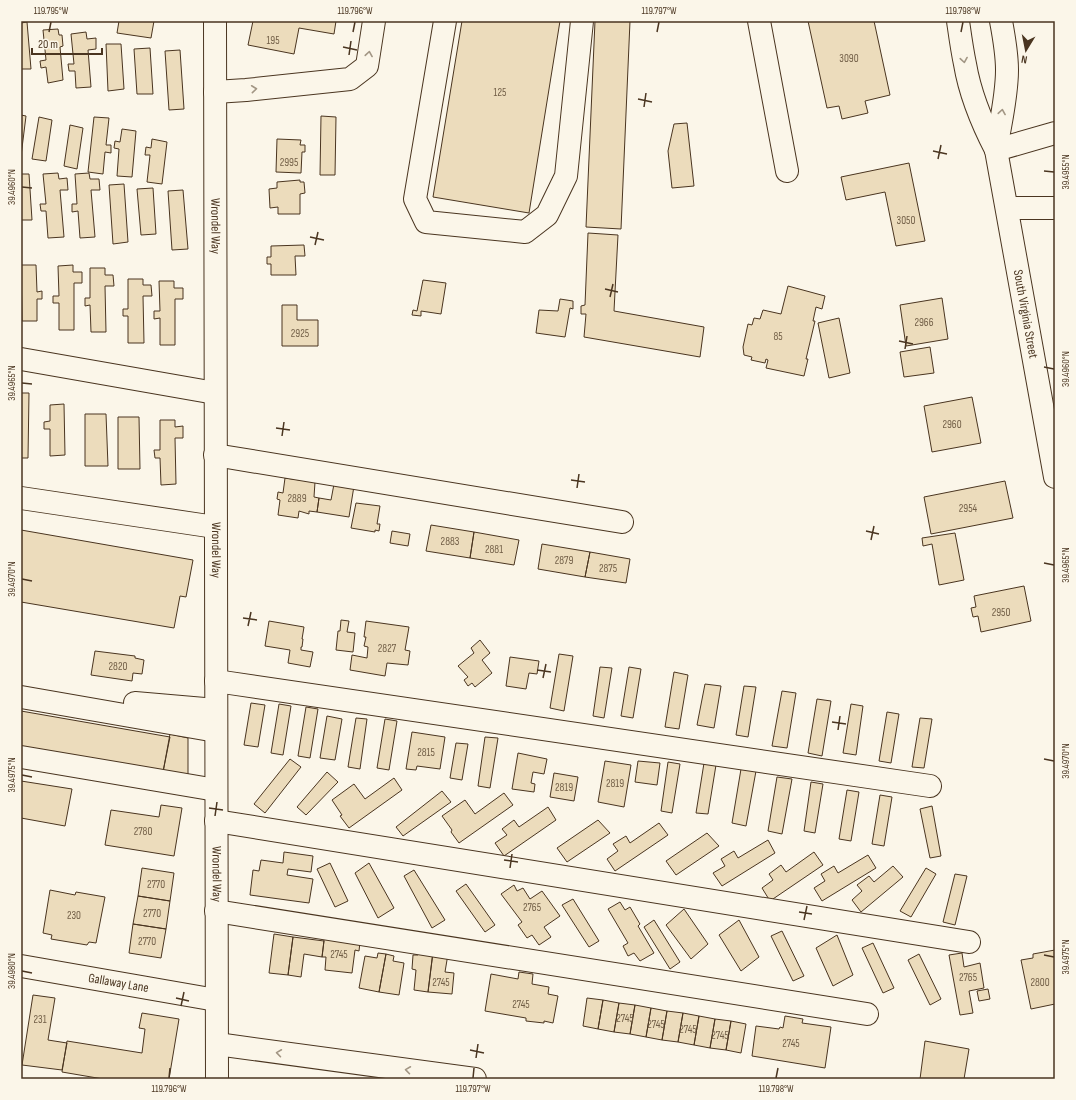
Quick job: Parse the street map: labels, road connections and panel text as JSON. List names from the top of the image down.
{
  "streets": {
    "street": ["Wrondel Way", "South Virginia Street", "Gallaway Lane"]
  },
  "crossings": [
    ["Wrondel Way", "Gallaway Lane"]
  ],
  "house_numbers": [
    "195",
    "3090",
    "125",
    "2995",
    "3050",
    "2966",
    "2925",
    "85",
    "2960",
    "2889",
    "2954",
    "2883",
    "2881",
    "2879",
    "2875",
    "2950",
    "2827",
    "2820",
    "2815",
    "2819",
    "2819",
    "2780",
    "2770",
    "2765",
    "2770",
    "230",
    "2770",
    "2745",
    "2765",
    "2745",
    "2800",
    "2745",
    "2745",
    "231",
    "2745",
    "2745",
    "2745",
    "2745"
  ],
  "scale_bar": "20 m",
  "north": "bottom",
  "coordinates": [
    "119.795°W",
    "119.796°W",
    "119.797°W",
    "119.798°W",
    "39.4955°N",
    "39.4960°N",
    "39.4965°N",
    "39.4970°N",
    "39.4975°N",
    "39.4980°N"
  ]
}
